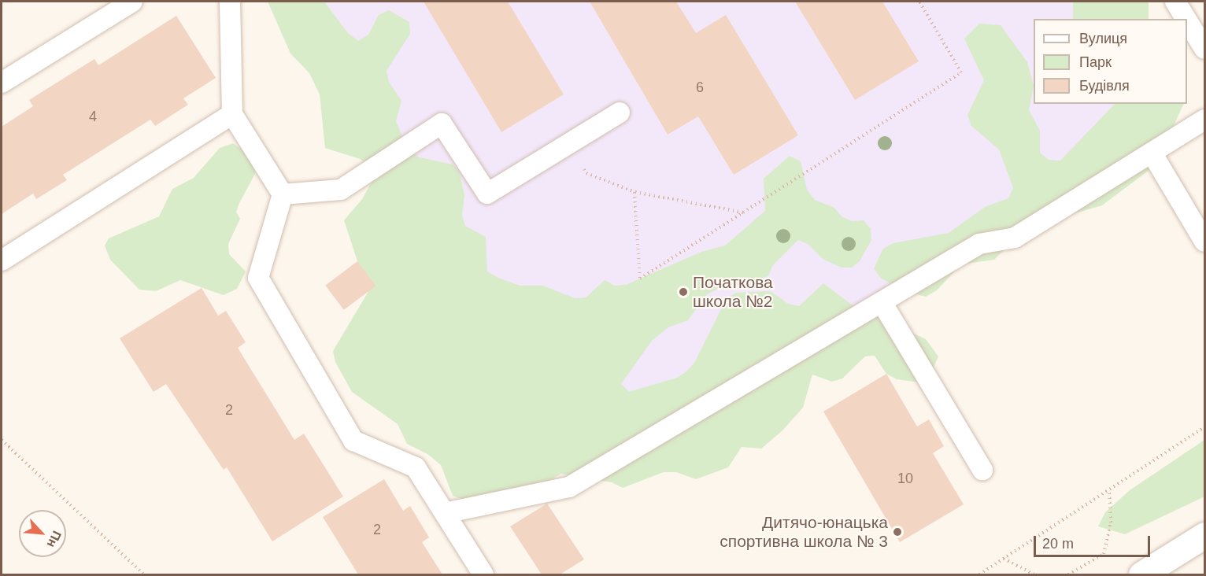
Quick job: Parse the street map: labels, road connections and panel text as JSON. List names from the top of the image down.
{
  "places": ["Початкова школа №2", "Дитячо-юнацька спортивна школа № 3"],
  "house_numbers": [
    "6",
    "4",
    "2",
    "10",
    "2"
  ],
  "legend": ["Вулиця", "Парк", "Будівля"],
  "scale_bar": "20 m",
  "north": "bottom right"
}
